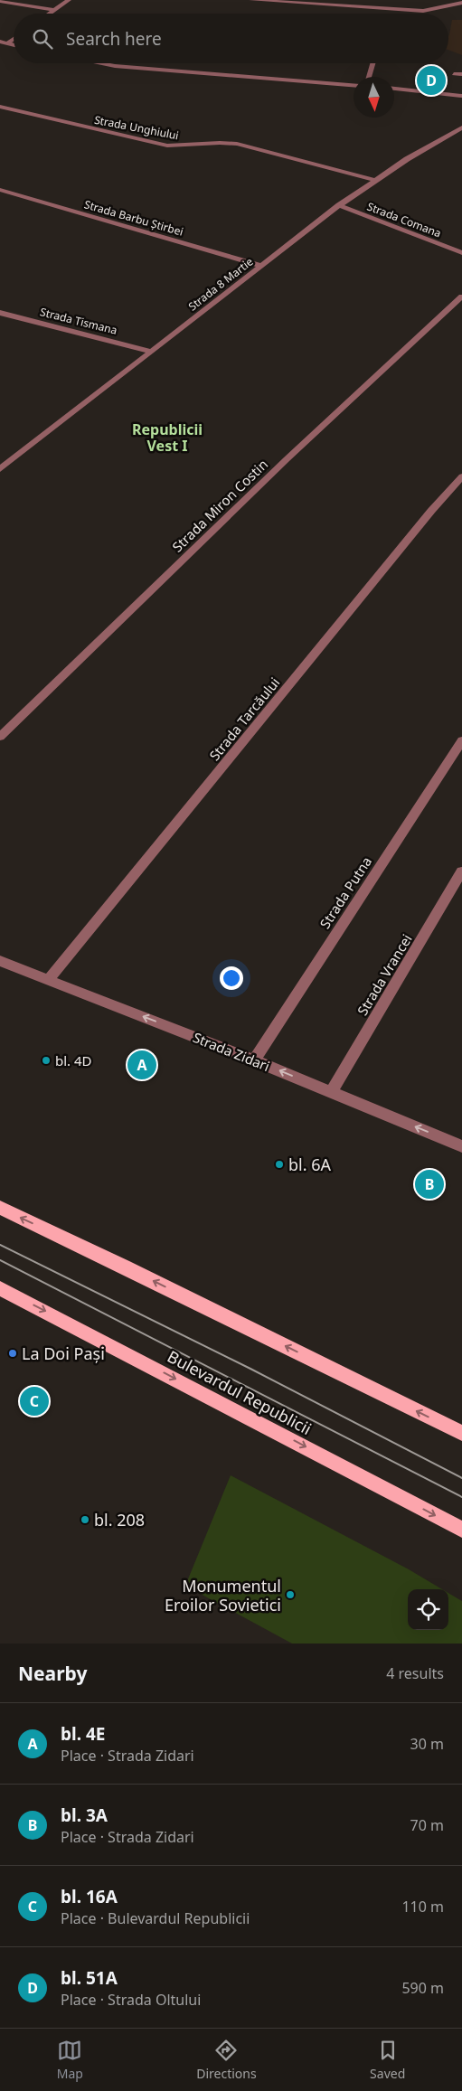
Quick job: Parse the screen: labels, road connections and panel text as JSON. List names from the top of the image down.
{
  "streets": {
    "main road": ["Bulevardul Republicii"],
    "street": [
      "Strada Unghiului",
      "Strada Barbu Știrbei",
      "Strada Comana",
      "Strada 8 Martie",
      "Strada Tismana",
      "Strada Miron Costin",
      "Strada Tarcăului",
      "Strada Putna",
      "Strada Vrancei",
      "Strada Zidari"
    ]
  },
  "crossings": [
    ["Strada Unghiului", "Strada 8 Martie"],
    ["Strada Barbu Știrbei", "Strada 8 Martie"],
    ["Strada Comana", "Strada 8 Martie"],
    ["Strada 8 Martie", "Strada Tismana"],
    ["Strada Tarcăului", "Strada Zidari"],
    ["Strada Putna", "Strada Zidari"],
    ["Strada Vrancei", "Strada Zidari"]
  ],
  "one_way": ["Strada Zidari"],
  "districts": ["Republicii Vest I"],
  "places": [
    "bl. 4D",
    "bl. 6A",
    "La Doi Pași",
    "bl. 208",
    "Monumentul Eroilor Sovietici"
  ],
  "north": "bottom",
  "page": {
    "search": "Search here",
    "pins": [
      "D",
      "A",
      "B",
      "C"
    ],
    "heading": ["Nearby", "4 results"],
    "list": [
      {
        "mark": "A",
        "name": "bl. 4E",
        "note": "Place · Strada Zidari",
        "value": "30 m"
      },
      {
        "mark": "B",
        "name": "bl. 3A",
        "note": "Place · Strada Zidari",
        "value": "70 m"
      },
      {
        "mark": "C",
        "name": "bl. 16A",
        "note": "Place · Bulevardul Republicii",
        "value": "110 m"
      },
      {
        "mark": "D",
        "name": "bl. 51A",
        "note": "Place · Strada Oltului",
        "value": "590 m"
      }
    ],
    "nav": ["Map", "Directions", "Saved"]
  }
}
